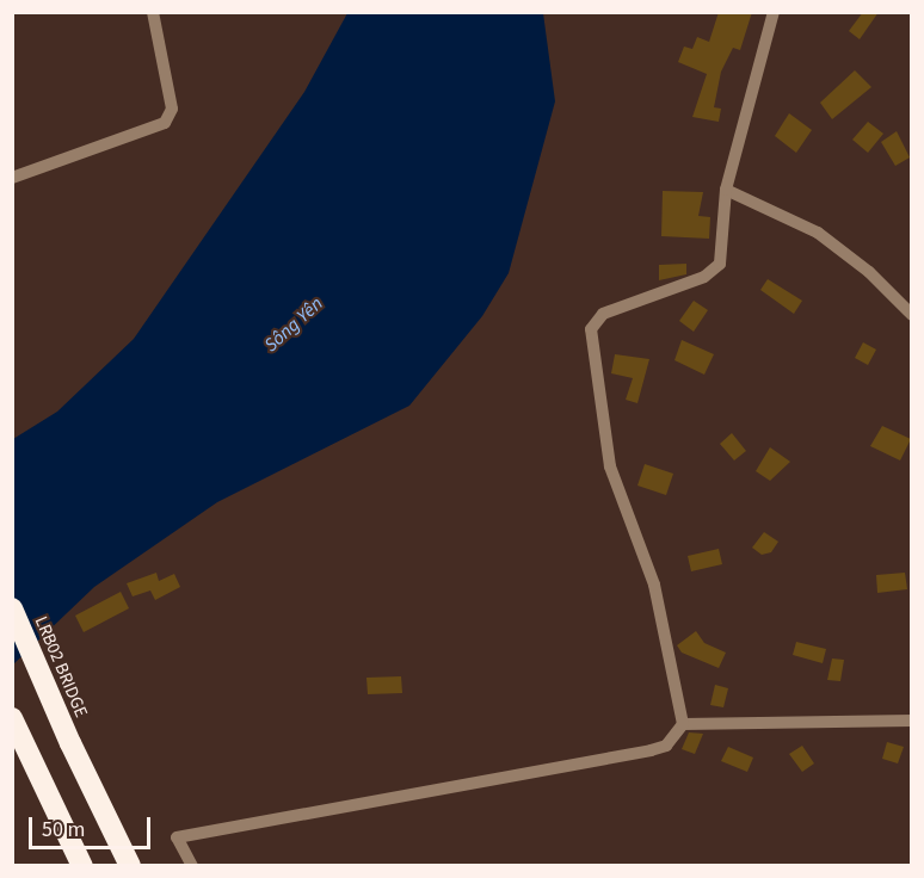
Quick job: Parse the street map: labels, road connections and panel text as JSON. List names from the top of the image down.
{
  "streets": {
    "highway": ["LRB02 BRIDGE"]
  },
  "water": ["Sông Yên"],
  "scale_bar": "50 m"
}
